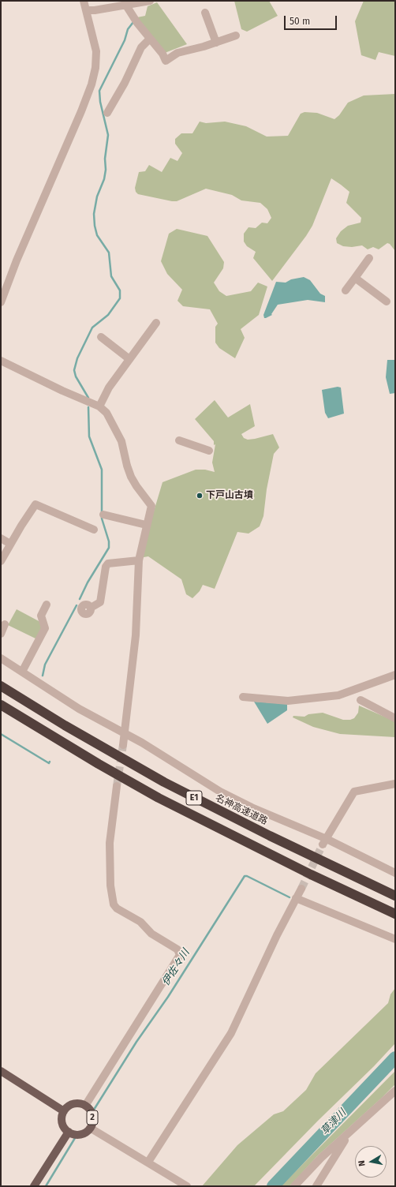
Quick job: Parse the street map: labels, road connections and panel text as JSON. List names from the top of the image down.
{
  "streets": {
    "highway": ["E1", "名神高速道路"],
    "main road": ["2"]
  },
  "water": ["伊佐々川", "草津川"],
  "places": ["下戸山古墳"],
  "scale_bar": "50 m",
  "north": "left"
}
